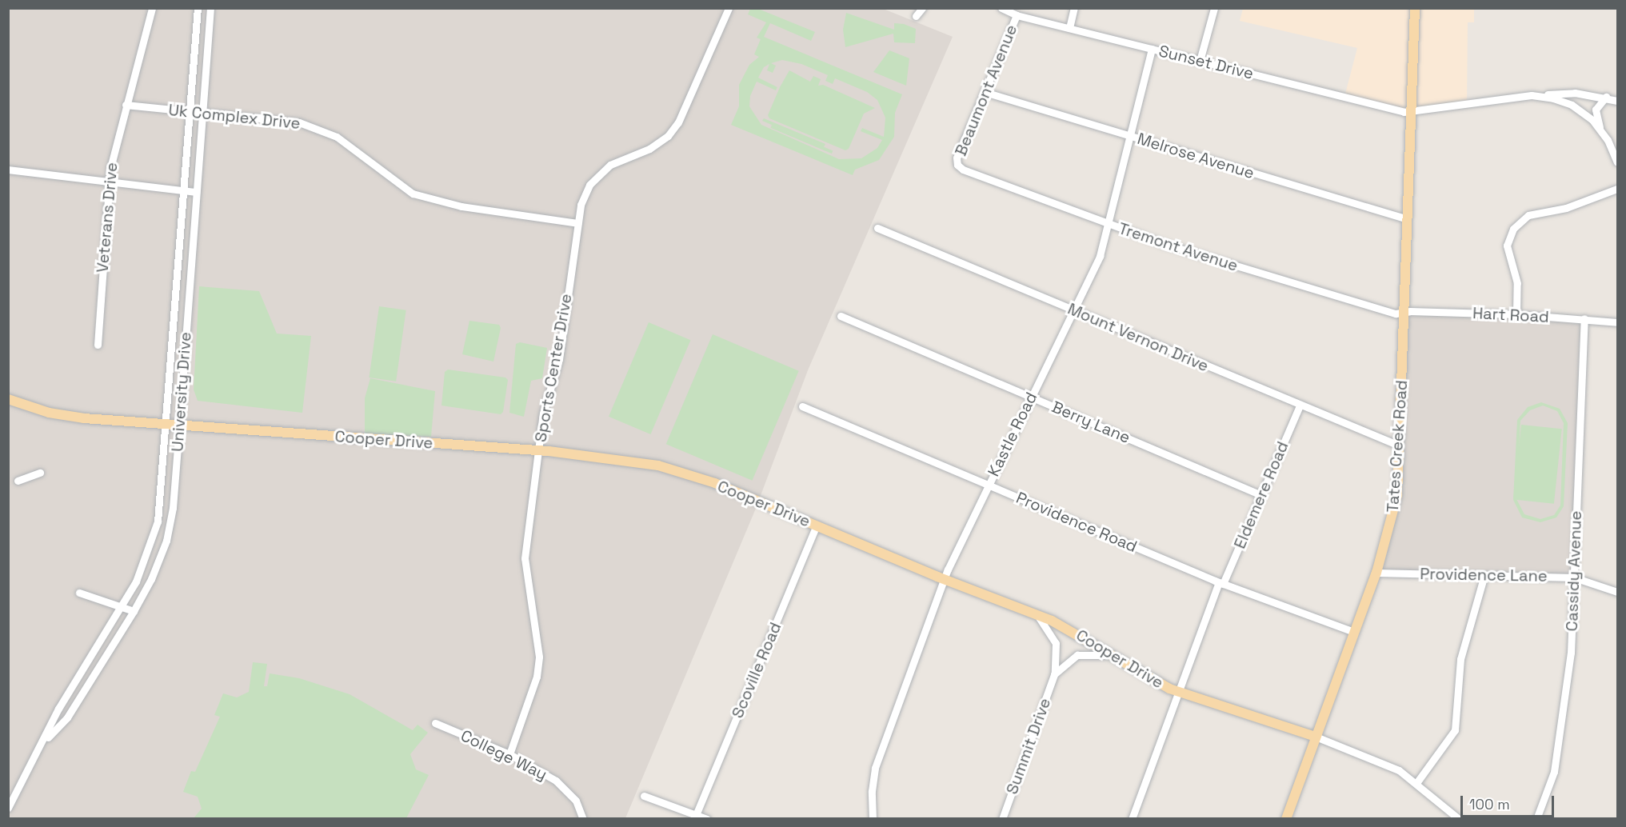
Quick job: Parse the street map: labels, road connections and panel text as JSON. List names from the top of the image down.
{
  "streets": {
    "main road": ["Cooper Drive", "Tates Creek Road"],
    "street": [
      "Sunset Drive",
      "Beaumont Avenue",
      "Uk Complex Drive",
      "Melrose Avenue",
      "Veterans Drive",
      "Tremont Avenue",
      "Hart Road",
      "Mount Vernon Drive",
      "Sports Center Drive",
      "University Drive",
      "Berry Lane",
      "Kastle Road",
      "Eldemere Road",
      "Providence Road",
      "Cassidy Avenue",
      "Providence Lane",
      "Scoville Road",
      "Summit Drive",
      "College Way"
    ]
  },
  "crossings": [
    ["Sunset Drive", "Beaumont Avenue"],
    ["Sunset Drive", "Kastle Road"],
    ["Sunset Drive", "Tates Creek Road"],
    ["Beaumont Avenue", "Melrose Avenue"],
    ["Beaumont Avenue", "Tremont Avenue"],
    ["Uk Complex Drive", "Veterans Drive"],
    ["Uk Complex Drive", "Sports Center Drive"],
    ["Uk Complex Drive", "University Drive"],
    ["Melrose Avenue", "Kastle Road"],
    ["Melrose Avenue", "Tates Creek Road"],
    ["Tremont Avenue", "Hart Road"],
    ["Tremont Avenue", "Kastle Road"],
    ["Tremont Avenue", "Tates Creek Road"],
    ["Hart Road", "Tates Creek Road"],
    ["Hart Road", "Cassidy Avenue"],
    ["Mount Vernon Drive", "Kastle Road"],
    ["Mount Vernon Drive", "Tates Creek Road"],
    ["Mount Vernon Drive", "Eldemere Road"],
    ["Sports Center Drive", "Cooper Drive"],
    ["Sports Center Drive", "College Way"],
    ["University Drive", "Cooper Drive"],
    ["Berry Lane", "Kastle Road"],
    ["Berry Lane", "Eldemere Road"],
    ["Kastle Road", "Cooper Drive"],
    ["Kastle Road", "Providence Road"],
    ["Cooper Drive", "Tates Creek Road"],
    ["Cooper Drive", "Eldemere Road"],
    ["Cooper Drive", "Scoville Road"],
    ["Cooper Drive", "Summit Drive"],
    ["Tates Creek Road", "Providence Road"],
    ["Tates Creek Road", "Providence Lane"],
    ["Eldemere Road", "Providence Road"],
    ["Cassidy Avenue", "Providence Lane"]
  ],
  "scale_bar": "100 m"
}
